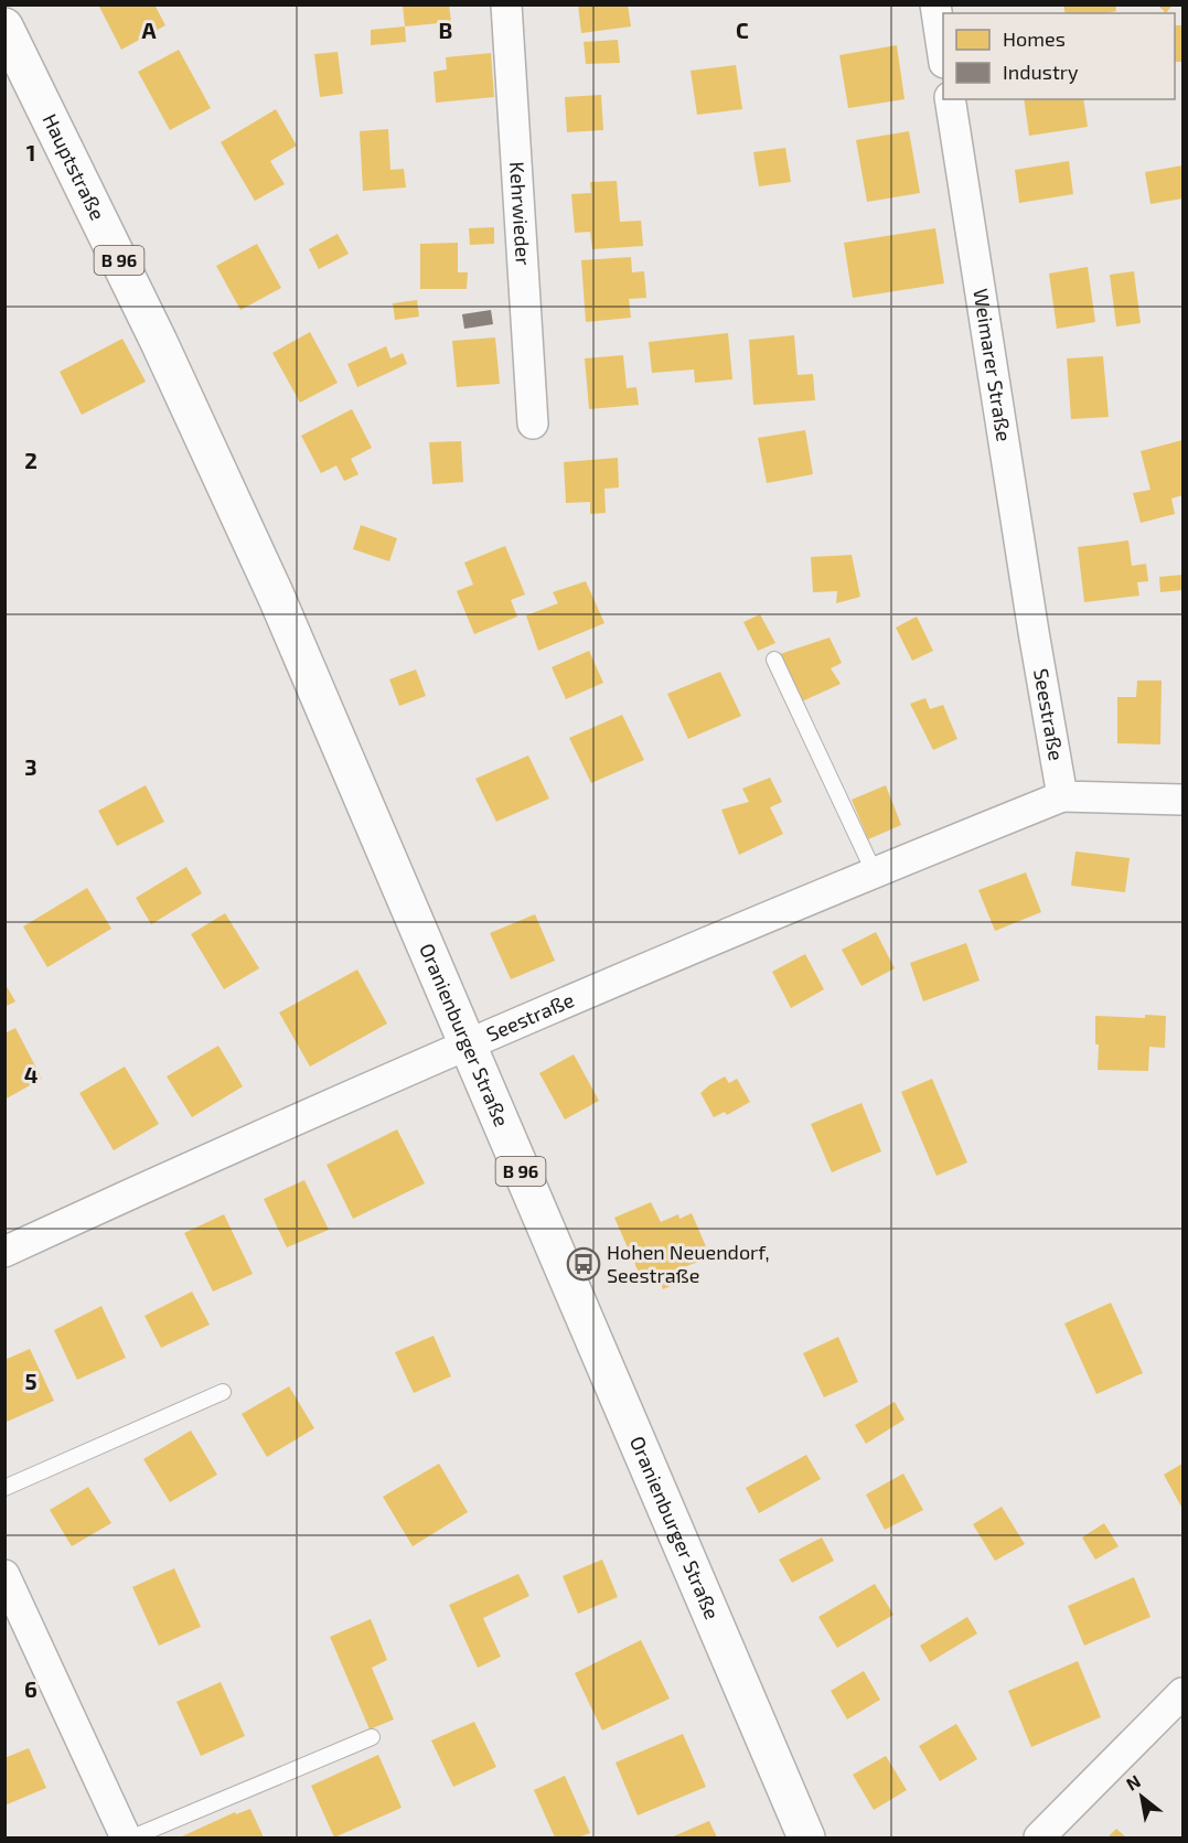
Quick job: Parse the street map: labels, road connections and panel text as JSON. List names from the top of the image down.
{
  "streets": {
    "main road": ["Hauptstraße", "B 96", "Oranienburger Straße"],
    "street": ["Kehrwieder", "Weimarer Straße", "Seestraße"]
  },
  "crossings": [
    ["Hauptstraße", "Oranienburger Straße"],
    ["Weimarer Straße", "Seestraße"],
    ["Seestraße", "Oranienburger Straße"]
  ],
  "places": {
    "bus stop": ["Hohen Neuendorf, Seestraße"]
  },
  "legend": ["Homes", "Industry"],
  "north": "top left",
  "grid": {
    "columns": ["A", "B", "C"],
    "rows": [
      "1",
      "2",
      "3",
      "4",
      "5",
      "6"
    ]
  }
}
